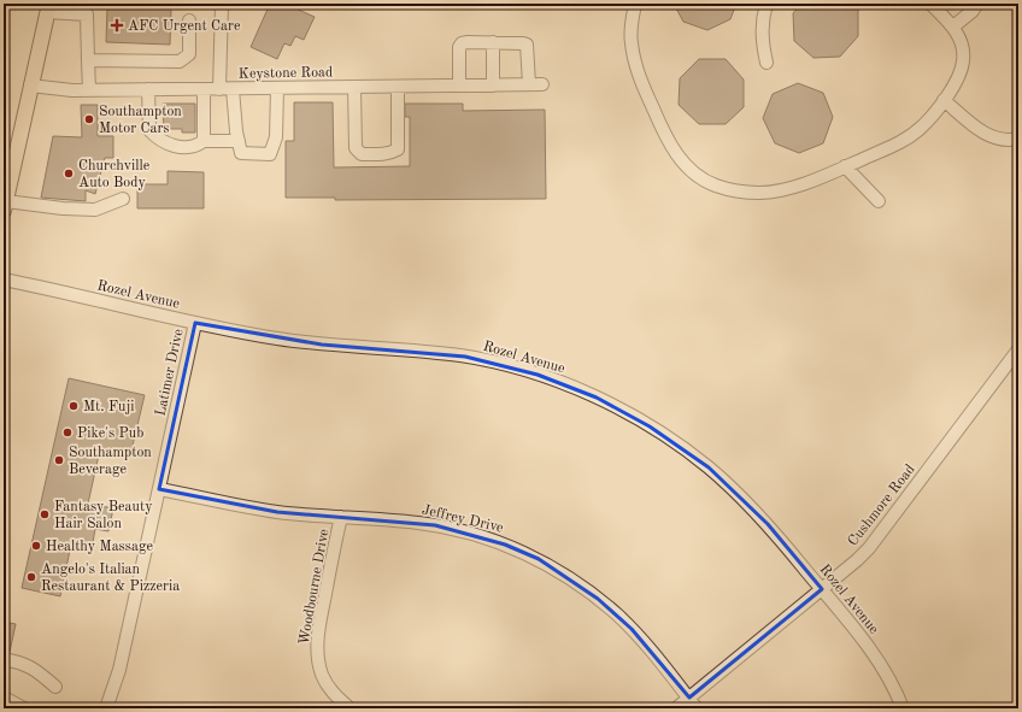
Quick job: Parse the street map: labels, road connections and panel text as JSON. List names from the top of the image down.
{
  "streets": {
    "street": [
      "Keystone Road",
      "Rozel Avenue",
      "Latimer Drive",
      "Cushmore Road",
      "Jeffrey Drive",
      "Woodbourne Drive"
    ]
  },
  "crossings": [
    ["Rozel Avenue", "Latimer Drive"],
    ["Rozel Avenue", "Cushmore Road"],
    ["Latimer Drive", "Jeffrey Drive"],
    ["Cushmore Road", "Jeffrey Drive"],
    ["Jeffrey Drive", "Woodbourne Drive"]
  ],
  "places": {
    "health": ["AFC Urgent Care"],
    "other": [
      "Southampton Motor Cars",
      "Churchville Auto Body",
      "Mt. Fuji",
      "Pike's Pub",
      "Southampton Beverage",
      "Fantasy Beauty Hair Salon",
      "Healthy Massage",
      "Angelo's Italian Restaurant & Pizzeria"
    ]
  }
}
